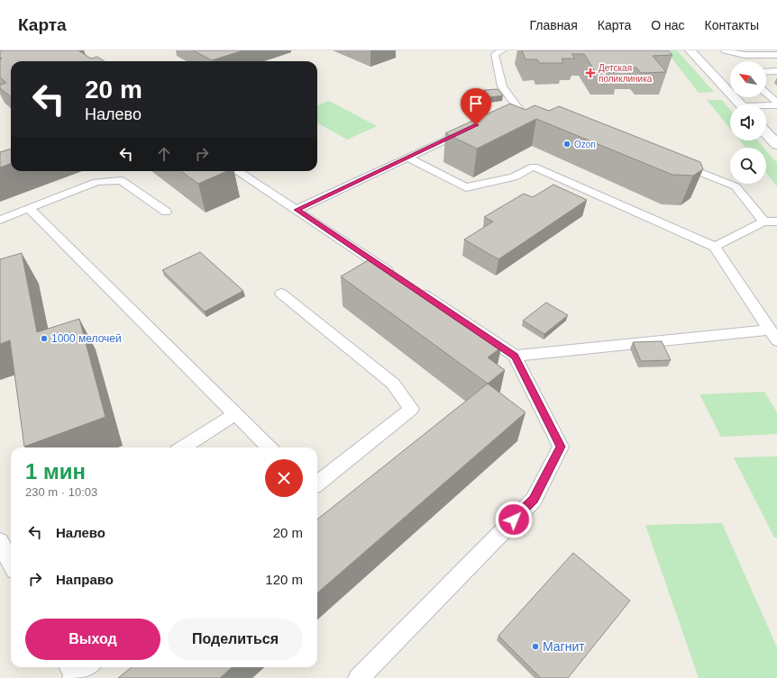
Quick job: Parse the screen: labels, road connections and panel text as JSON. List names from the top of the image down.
{
  "places": {
    "health": ["Детская поликлиника"],
    "other": ["Ozon", "1000 мелочей", "Магнит"]
  },
  "north": "top left",
  "page": {
    "header": "Карта",
    "nav": [
      "Главная",
      "Карта",
      "О нас",
      "Контакты"
    ],
    "turn": ["20 m", "Налево"],
    "heading": ["1 мин", "230 m · 10:03"],
    "list": [
      {
        "name": "Налево",
        "value": "20 m"
      },
      {
        "name": "Направо",
        "value": "120 m"
      }
    ],
    "buttons": ["Выход", "Поделиться"]
  }
}
